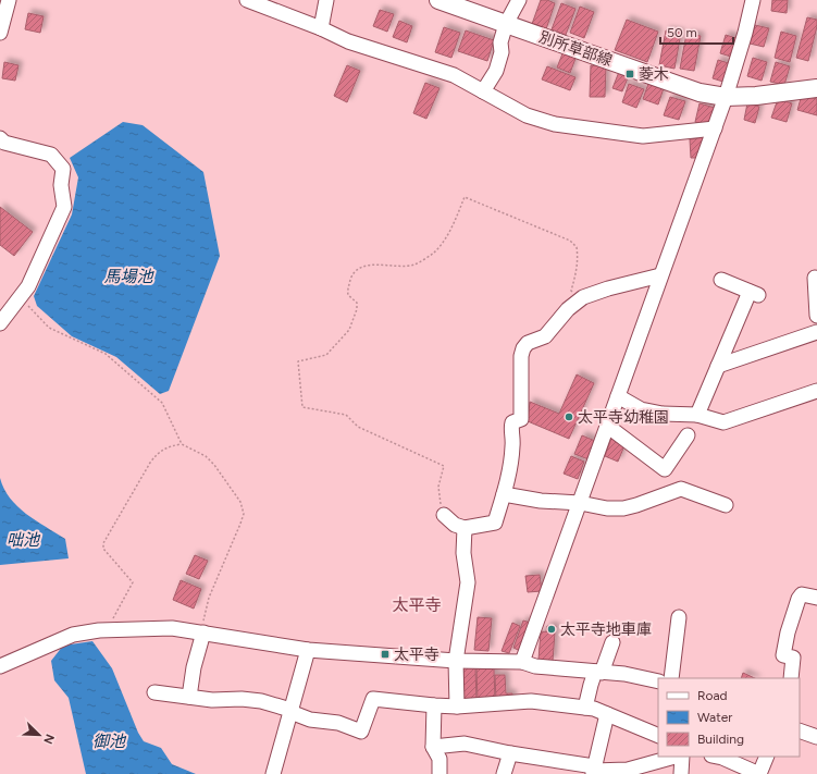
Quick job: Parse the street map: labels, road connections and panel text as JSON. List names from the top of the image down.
{
  "streets": {
    "main road": ["別所草部線"]
  },
  "districts": ["太平寺"],
  "water": ["馬場池", "咄池", "御池"],
  "places": {
    "transit": ["菱木", "太平寺"],
    "other": ["太平寺幼稚園", "太平寺地車庫"]
  },
  "legend": ["Road", "Water", "Building"],
  "scale_bar": "50 m",
  "north": "bottom right"
}
